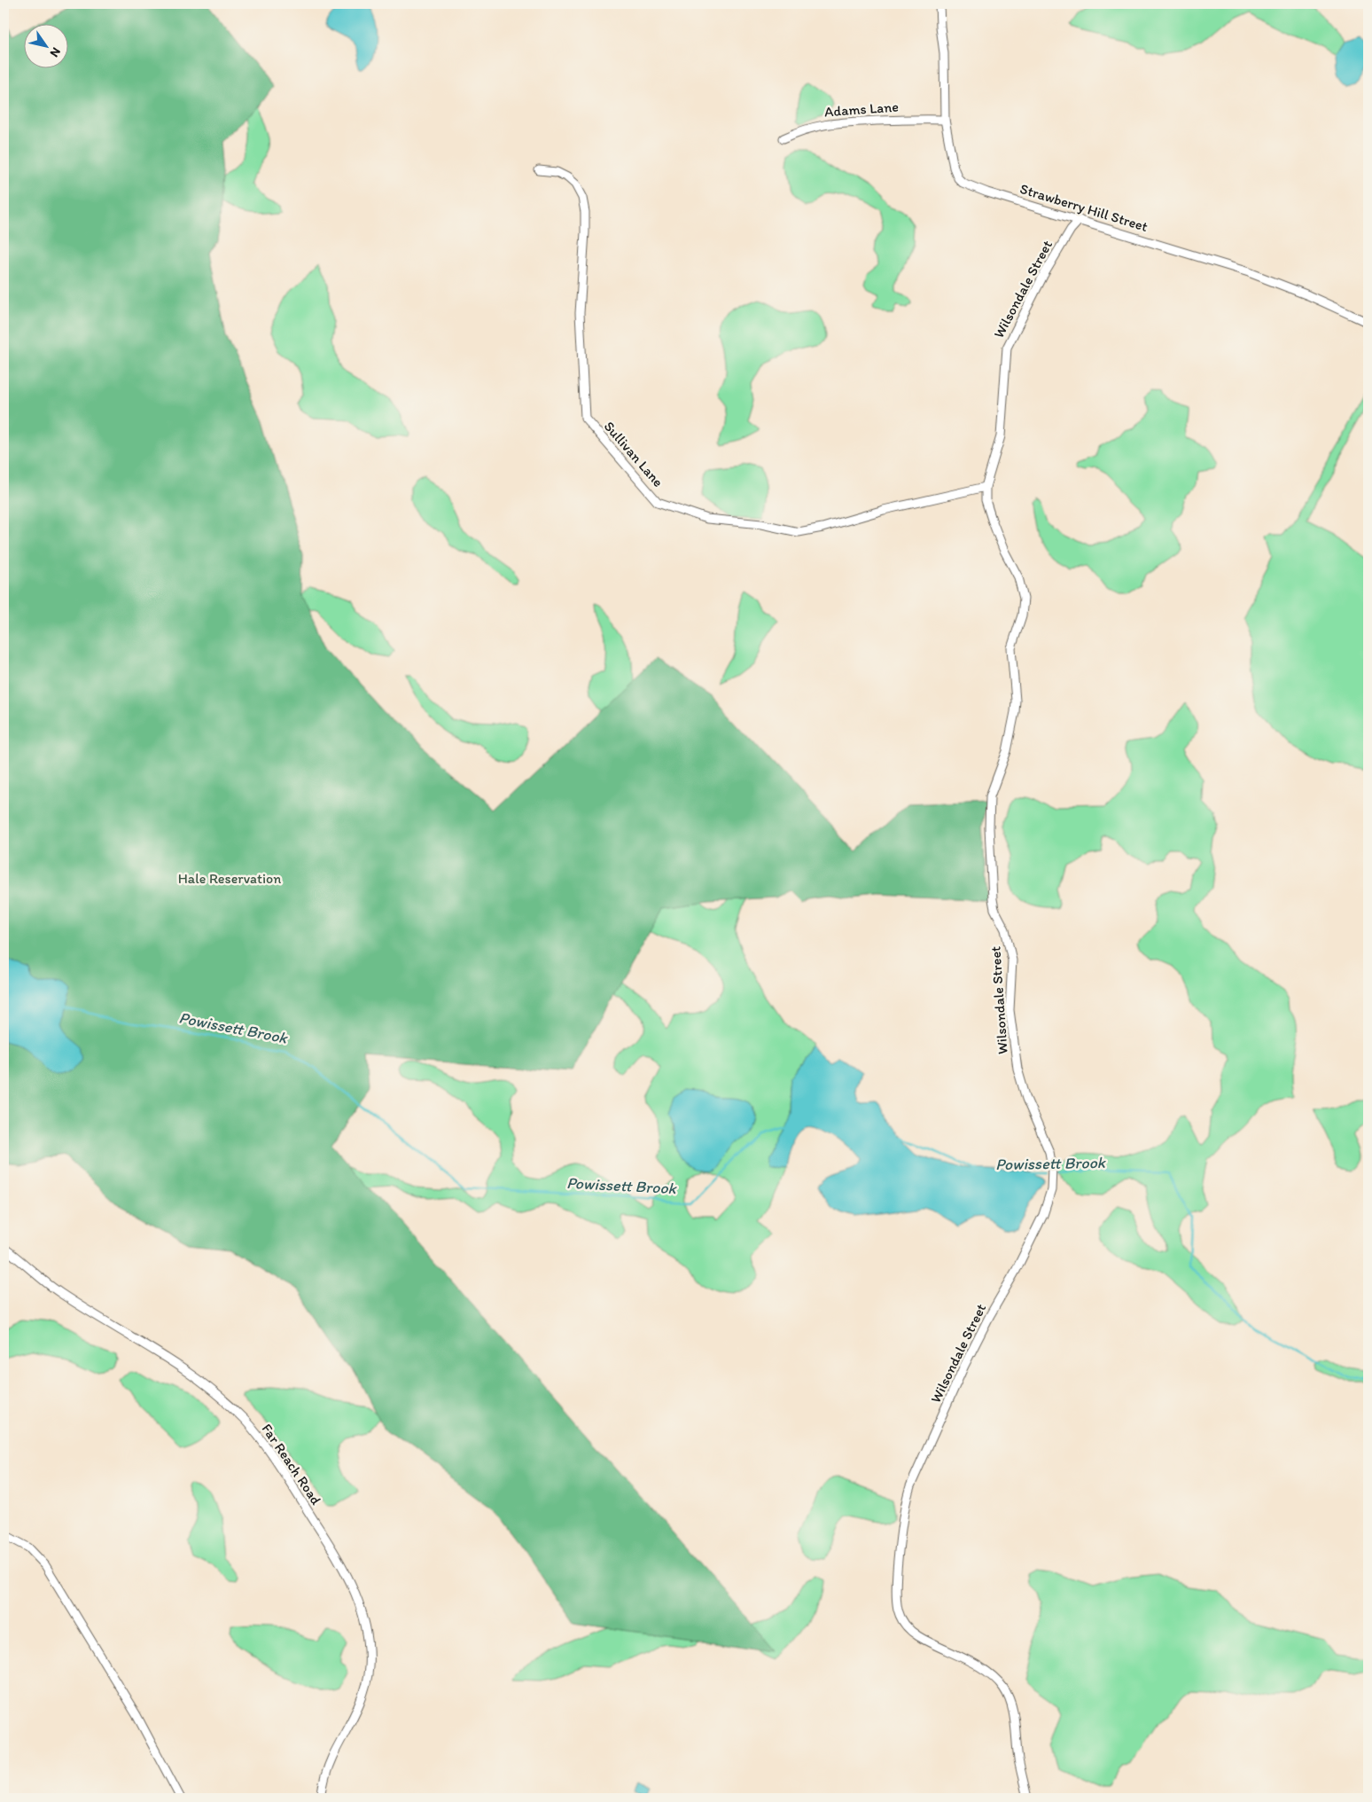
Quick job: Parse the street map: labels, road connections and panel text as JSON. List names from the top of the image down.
{
  "streets": {
    "street": [
      "Adams Lane",
      "Strawberry Hill Street",
      "Wilsondale Street",
      "Sullivan Lane",
      "Far Reach Road"
    ]
  },
  "crossings": [
    ["Adams Lane", "Strawberry Hill Street"],
    ["Strawberry Hill Street", "Wilsondale Street"],
    ["Wilsondale Street", "Sullivan Lane"]
  ],
  "water": ["Powissett Brook"],
  "parks": ["Hale Reservation"],
  "north": "bottom right"
}
